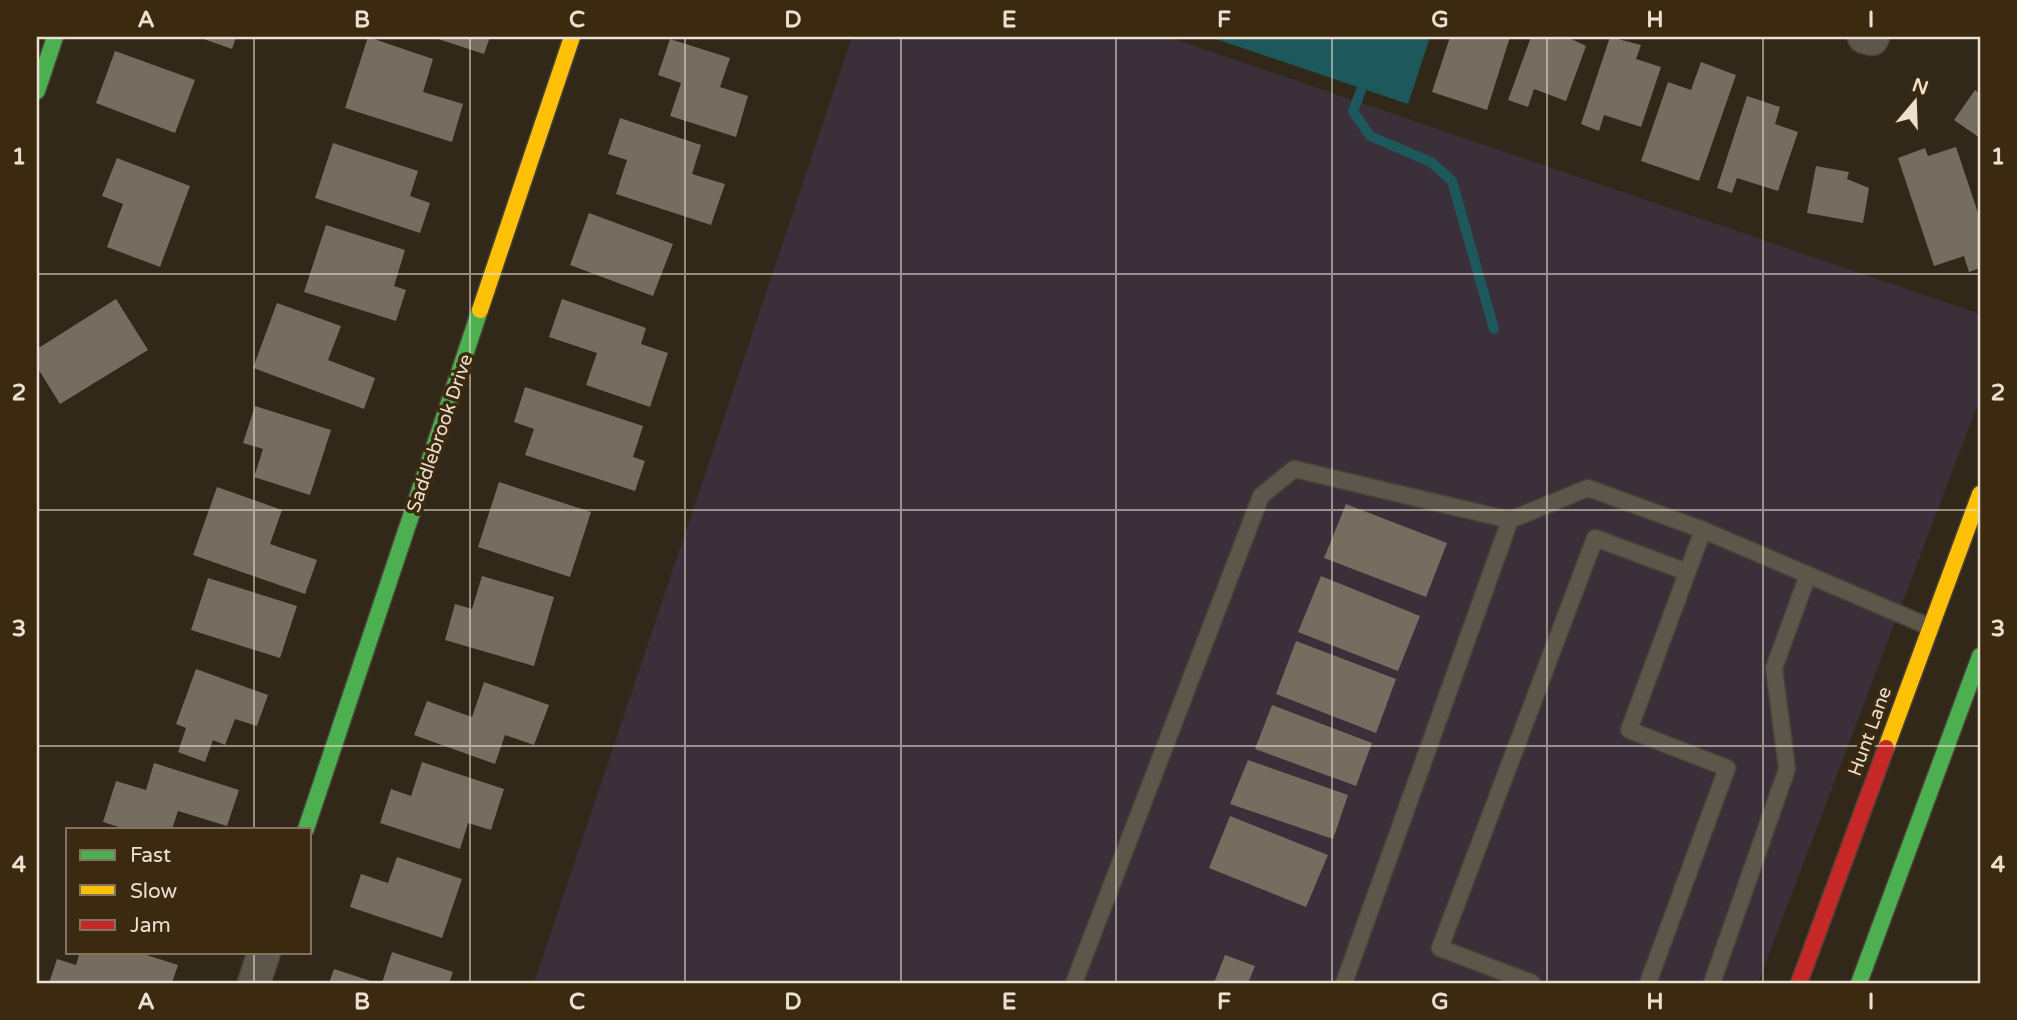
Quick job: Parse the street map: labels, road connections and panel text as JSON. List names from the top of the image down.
{
  "streets": {
    "street": ["Saddlebrook Drive", "Hunt Lane"]
  },
  "legend": ["Fast", "Slow", "Jam"],
  "north": "top",
  "grid": {
    "columns": [
      "A",
      "B",
      "C",
      "D",
      "E",
      "F",
      "G",
      "H",
      "I"
    ],
    "rows": [
      "1",
      "2",
      "3",
      "4"
    ]
  }
}
